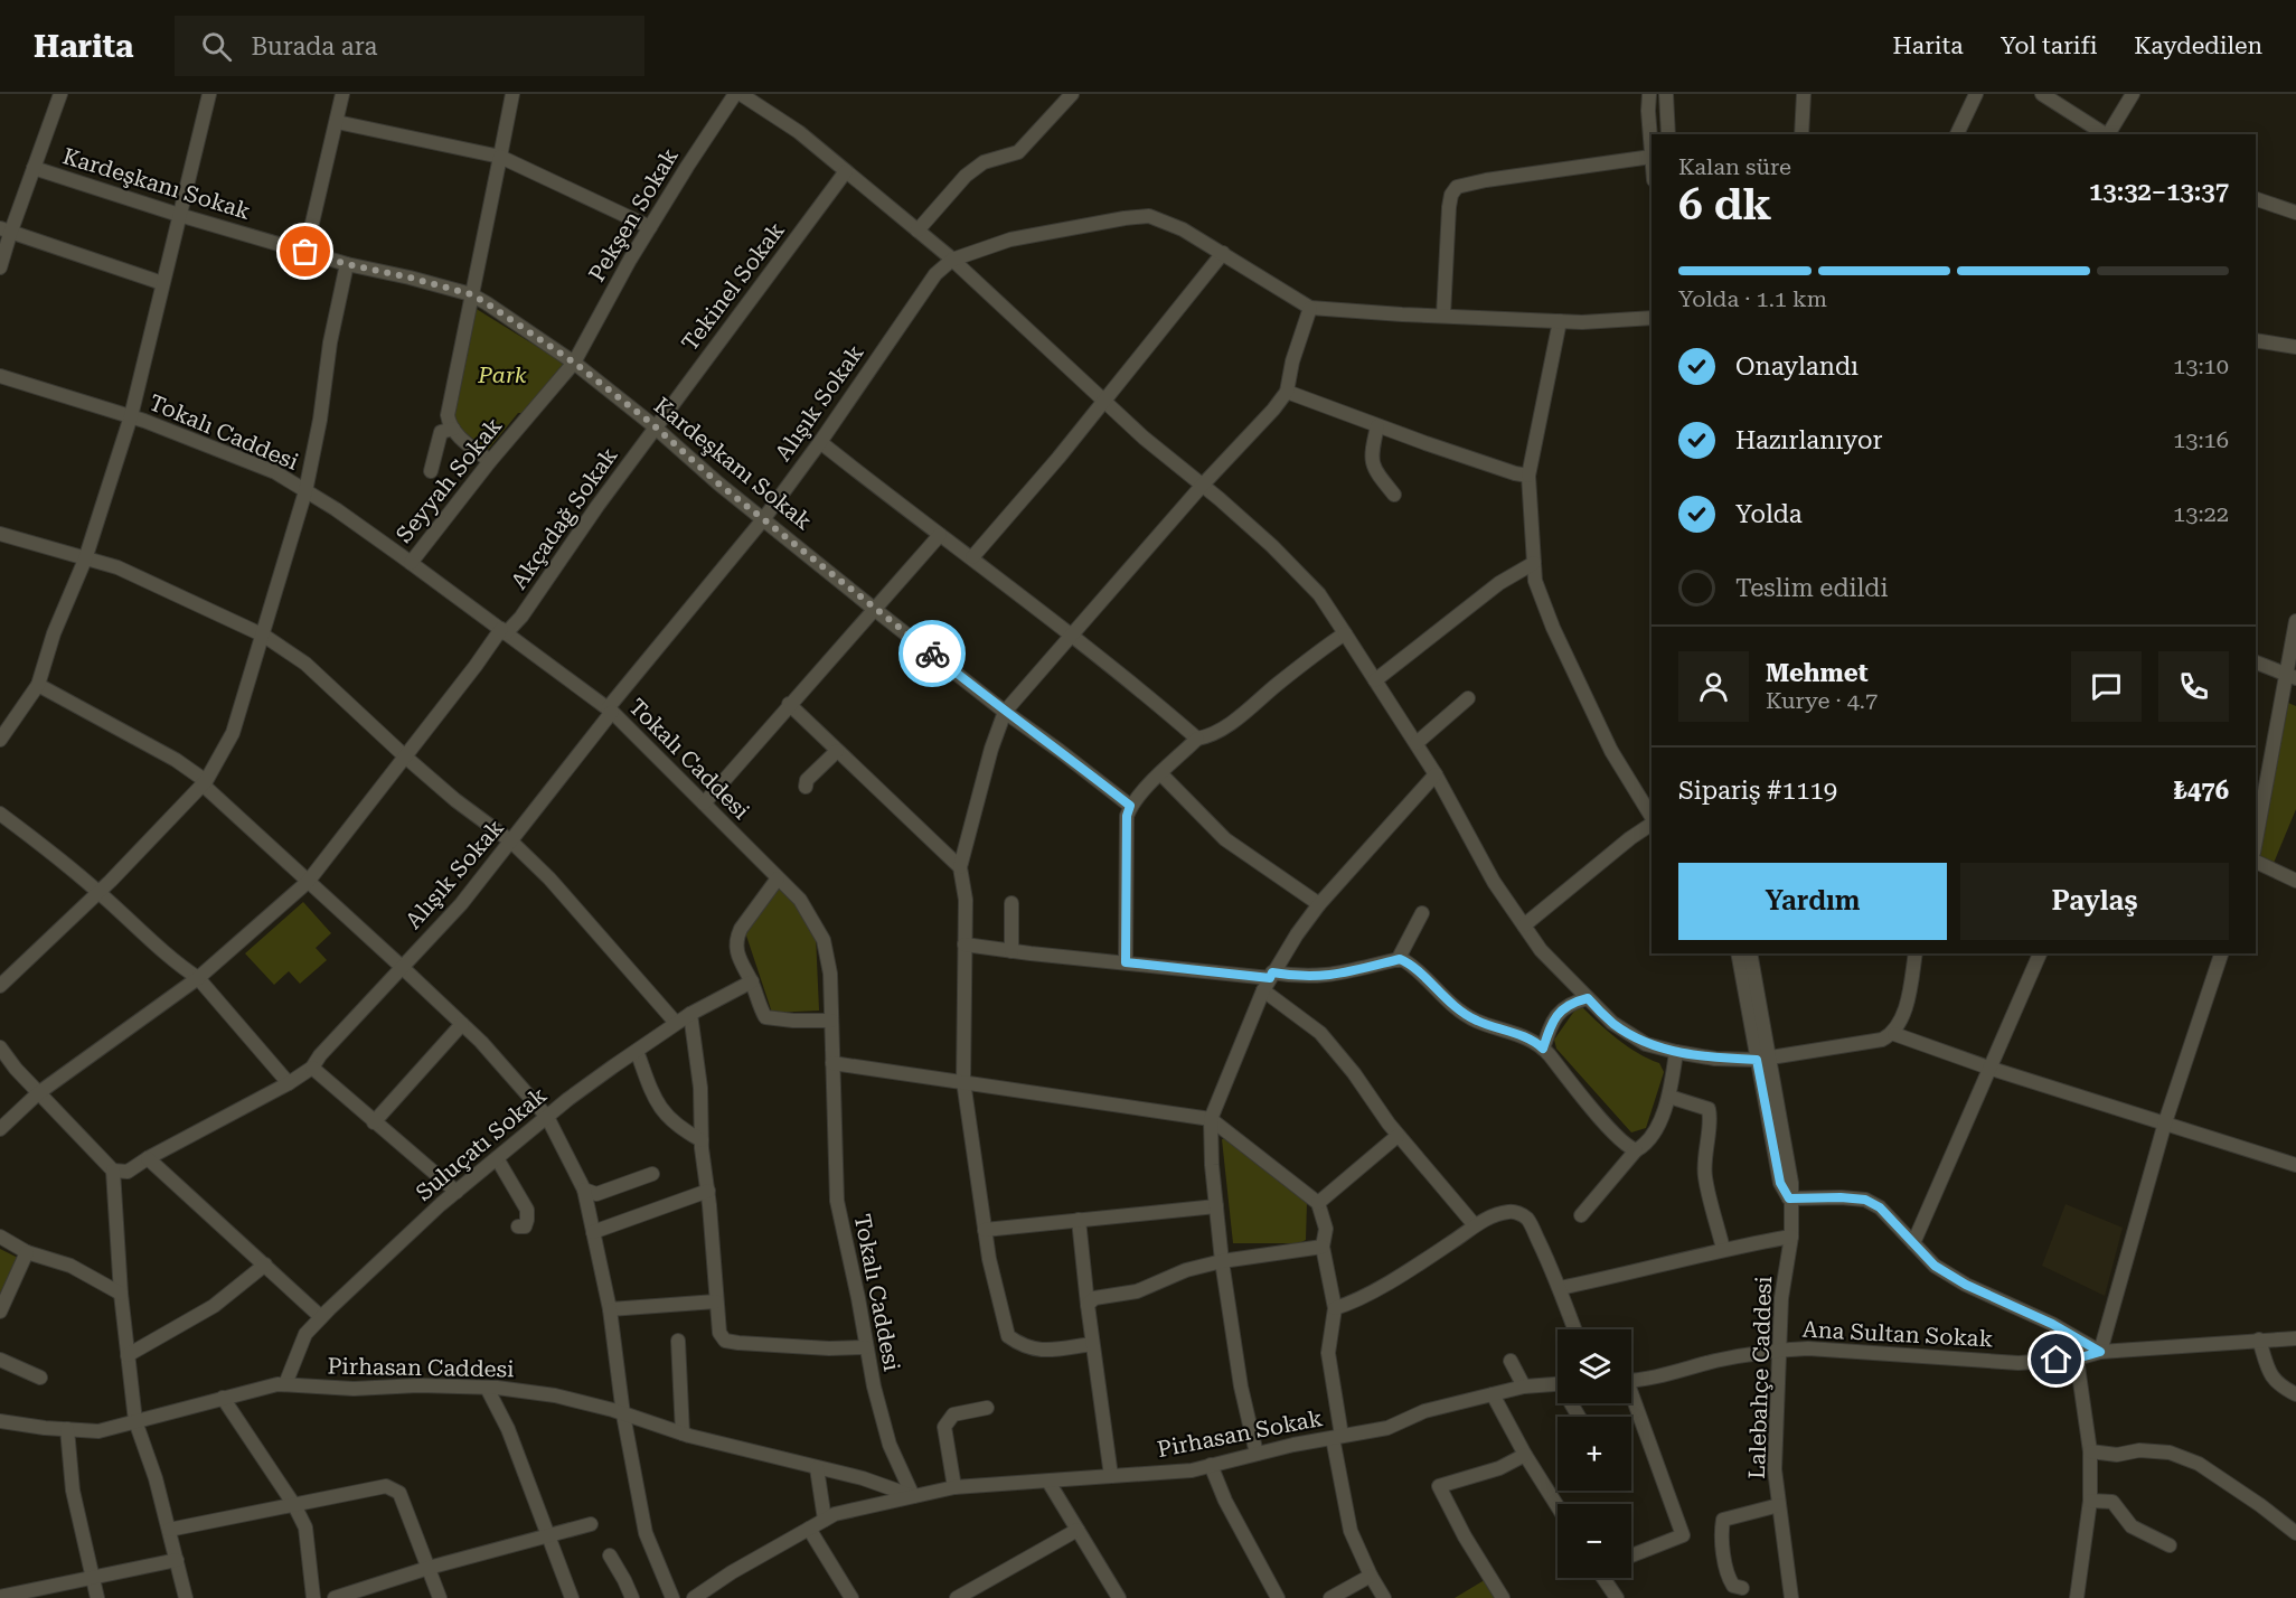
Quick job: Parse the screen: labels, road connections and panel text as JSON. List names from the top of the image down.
{
  "streets": {
    "street": [
      "Kardeşkanı Sokak",
      "Pekşen Sokak",
      "Tekinel Sokak",
      "Alışık Sokak",
      "Tokalı Caddesi",
      "Seyyah Sokak",
      "Akçadağ Sokak",
      "Suluçatı Sokak",
      "Ana Sultan Sokak",
      "Pirhasan Caddesi",
      "Lalebahçe Caddesi",
      "Pirhasan Sokak"
    ]
  },
  "crossings": [
    ["Kardeşkanı Sokak", "Pekşen Sokak"],
    ["Kardeşkanı Sokak", "Tekinel Sokak"],
    ["Kardeşkanı Sokak", "Alışık Sokak"],
    ["Kardeşkanı Sokak", "Seyyah Sokak"],
    ["Kardeşkanı Sokak", "Akçadağ Sokak"],
    ["Pekşen Sokak", "Seyyah Sokak"],
    ["Tekinel Sokak", "Akçadağ Sokak"],
    ["Alışık Sokak", "Tokalı Caddesi"],
    ["Tokalı Caddesi", "Seyyah Sokak"],
    ["Tokalı Caddesi", "Akçadağ Sokak"],
    ["Tokalı Caddesi", "Pirhasan Caddesi"],
    ["Tokalı Caddesi", "Pirhasan Sokak"],
    ["Suluçatı Sokak", "Pirhasan Caddesi"],
    ["Ana Sultan Sokak", "Lalebahçe Caddesi"],
    ["Pirhasan Caddesi", "Pirhasan Sokak"]
  ],
  "parks": ["Park"],
  "page": {
    "header": "Harita",
    "search": "Burada ara",
    "nav": ["Harita", "Yol tarifi", "Kaydedilen"],
    "heading": ["6 dk", "Kalan süre", "13:32–13:37"],
    "panel": [
      "Mehmet",
      "Kurye · 4.7",
      "Sipariş #1119",
      "₺476"
    ],
    "bar": "Yolda · 1.1 km",
    "list": [
      ["Onaylandı", "13:10"],
      ["Hazırlanıyor", "13:16"],
      ["Yolda", "13:22"],
      "Teslim edildi"
    ],
    "buttons": ["Yardım", "Paylaş"],
    "map_buttons": ["+", "−"]
  }
}
